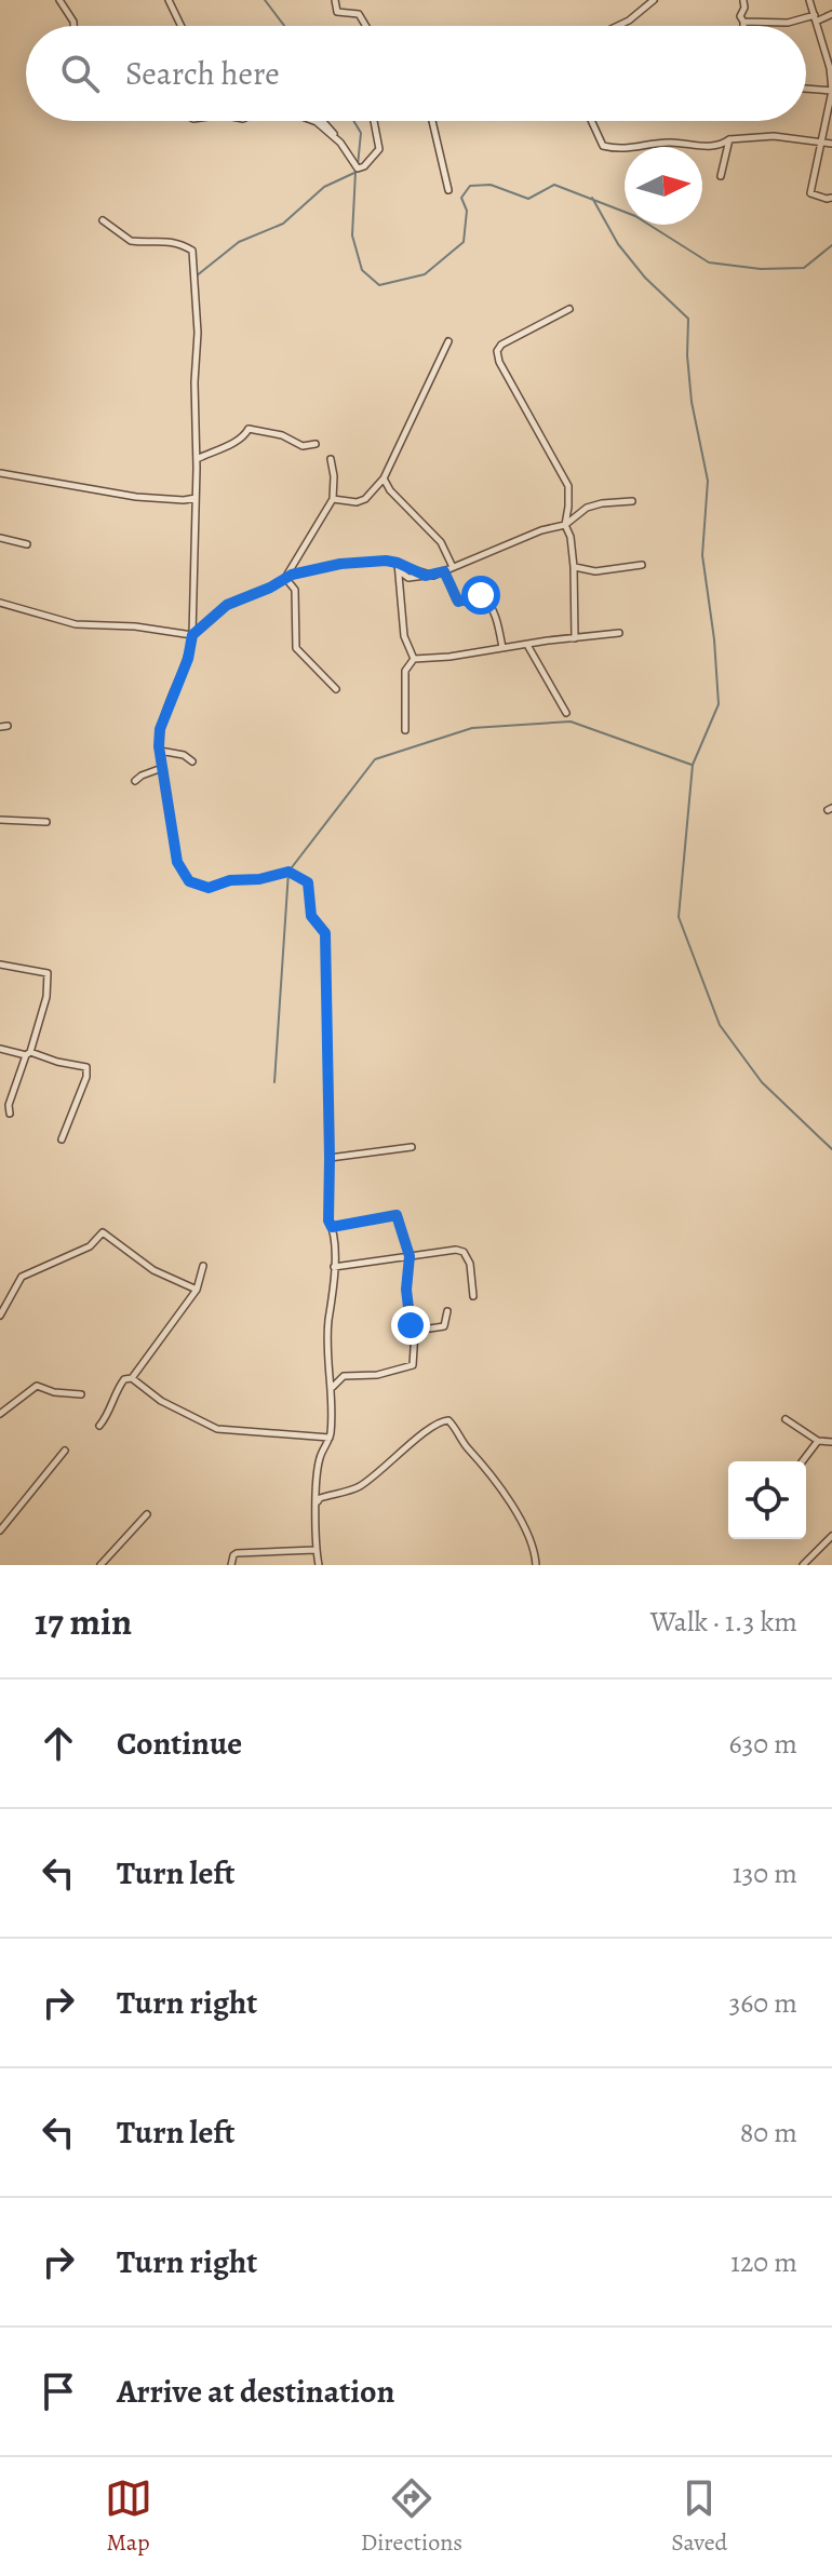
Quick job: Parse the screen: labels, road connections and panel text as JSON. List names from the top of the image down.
{
  "north": "right",
  "page": {
    "search": "Search here",
    "heading": ["17 min", "Walk · 1.3 km"],
    "list": [
      ["Continue", "630 m"],
      ["Turn left", "130 m"],
      ["Turn right", "360 m"],
      ["Turn left", "80 m"],
      ["Turn right", "120 m"],
      "Arrive at destination"
    ],
    "nav": ["Map", "Directions", "Saved"]
  }
}
